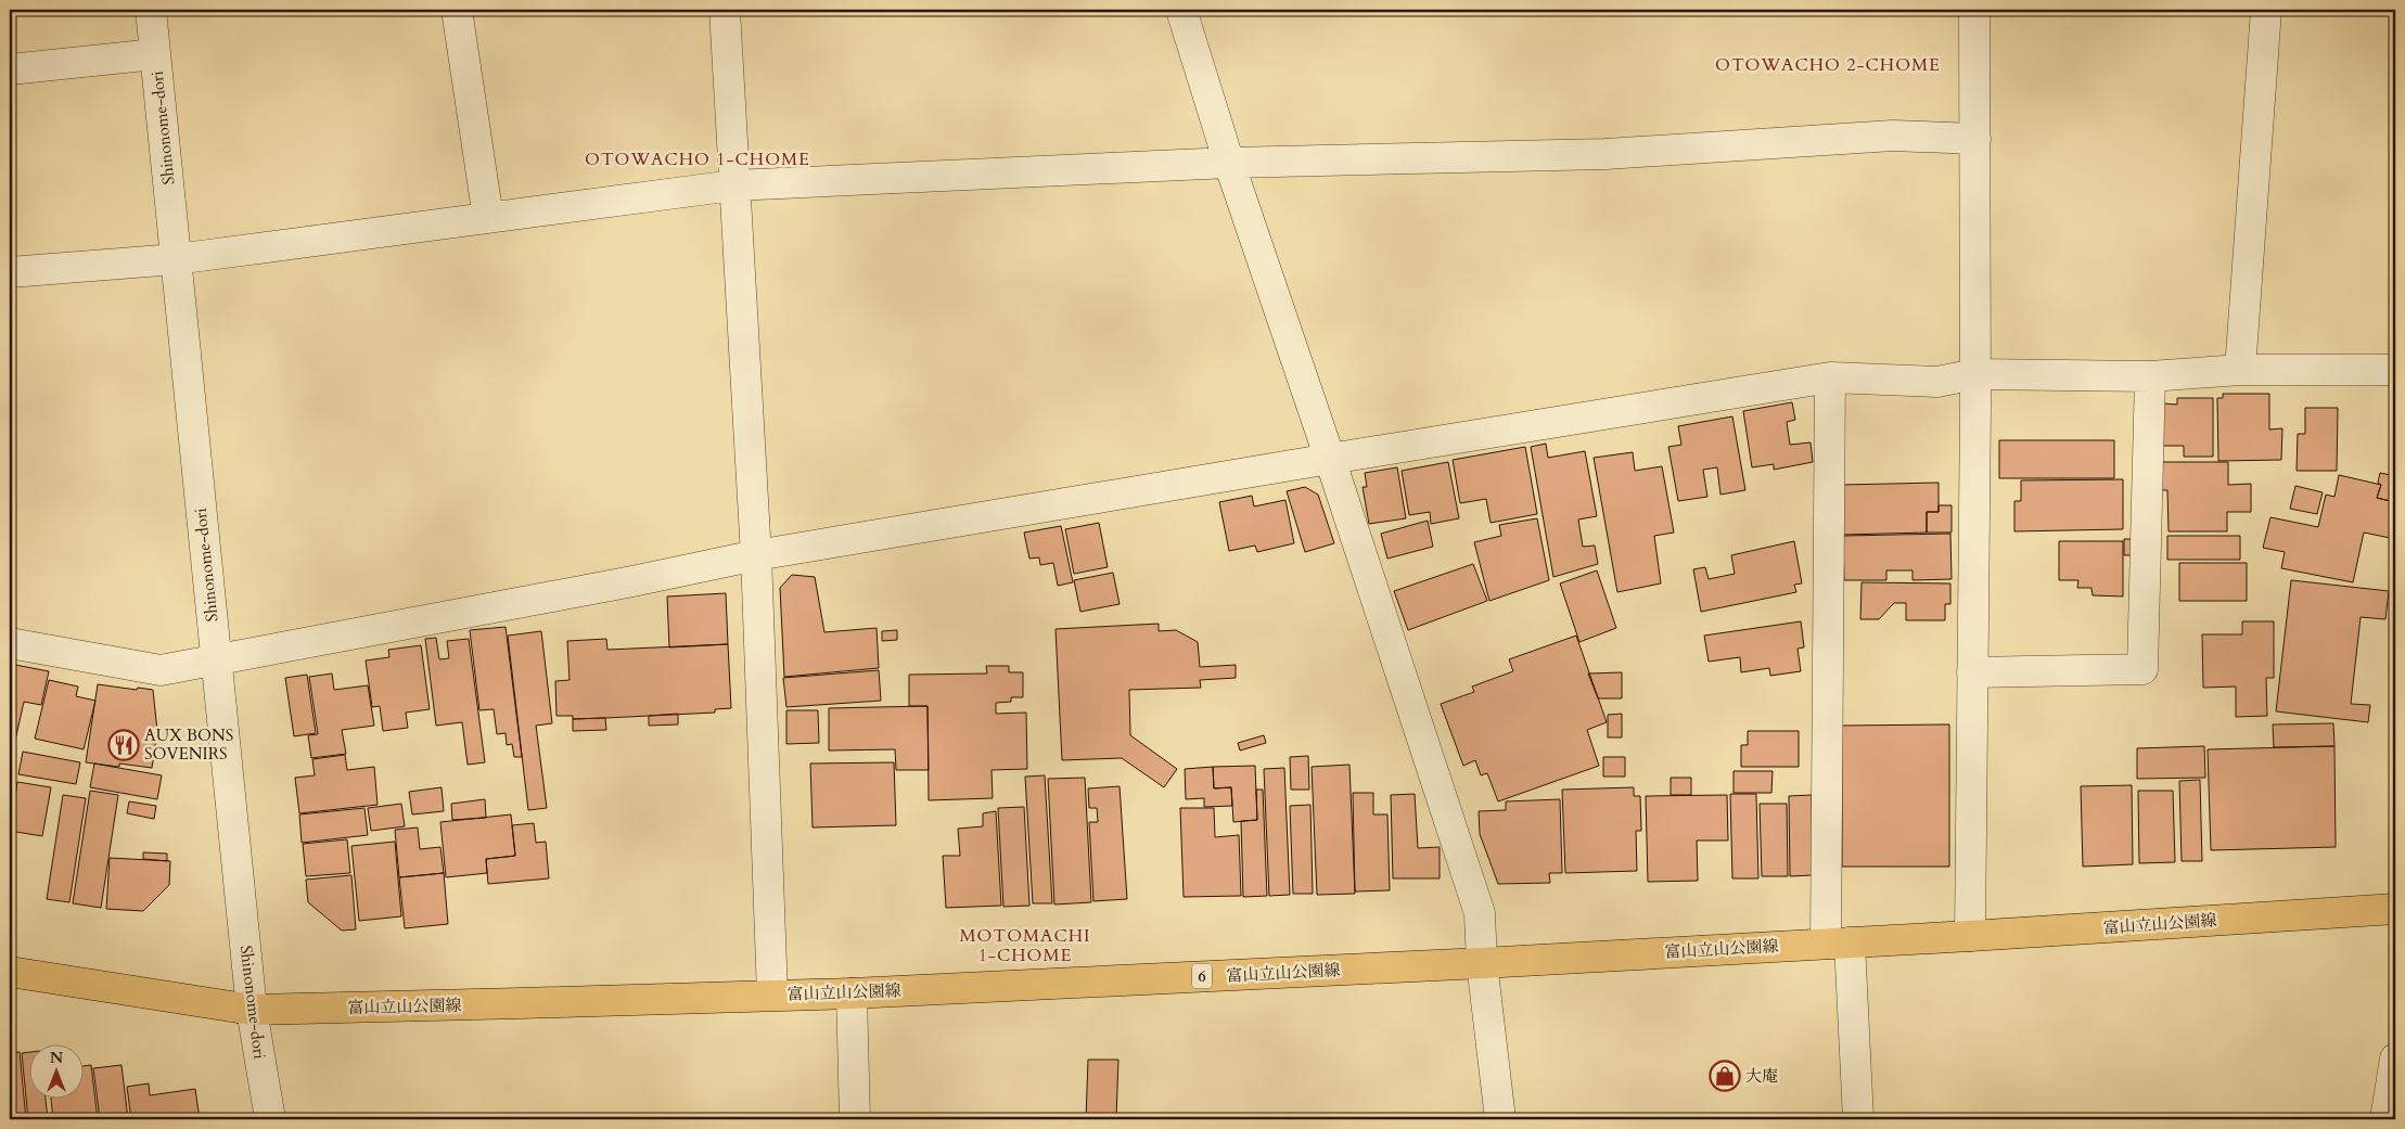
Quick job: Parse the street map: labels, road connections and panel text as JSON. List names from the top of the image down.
{
  "streets": {
    "main road": ["富山立山公園線", "6"],
    "street": ["Shinonome-dori"]
  },
  "crossings": [
    ["Shinonome-dori", "富山立山公園線"]
  ],
  "districts": ["OTOWACHO 2-CHOME", "OTOWACHO 1-CHOME", "MOTOMACHI 1-CHOME"],
  "places": {
    "restaurant": ["AUX BONS SOVENIRS"],
    "shop": ["大庵"]
  },
  "north": "top"
}
